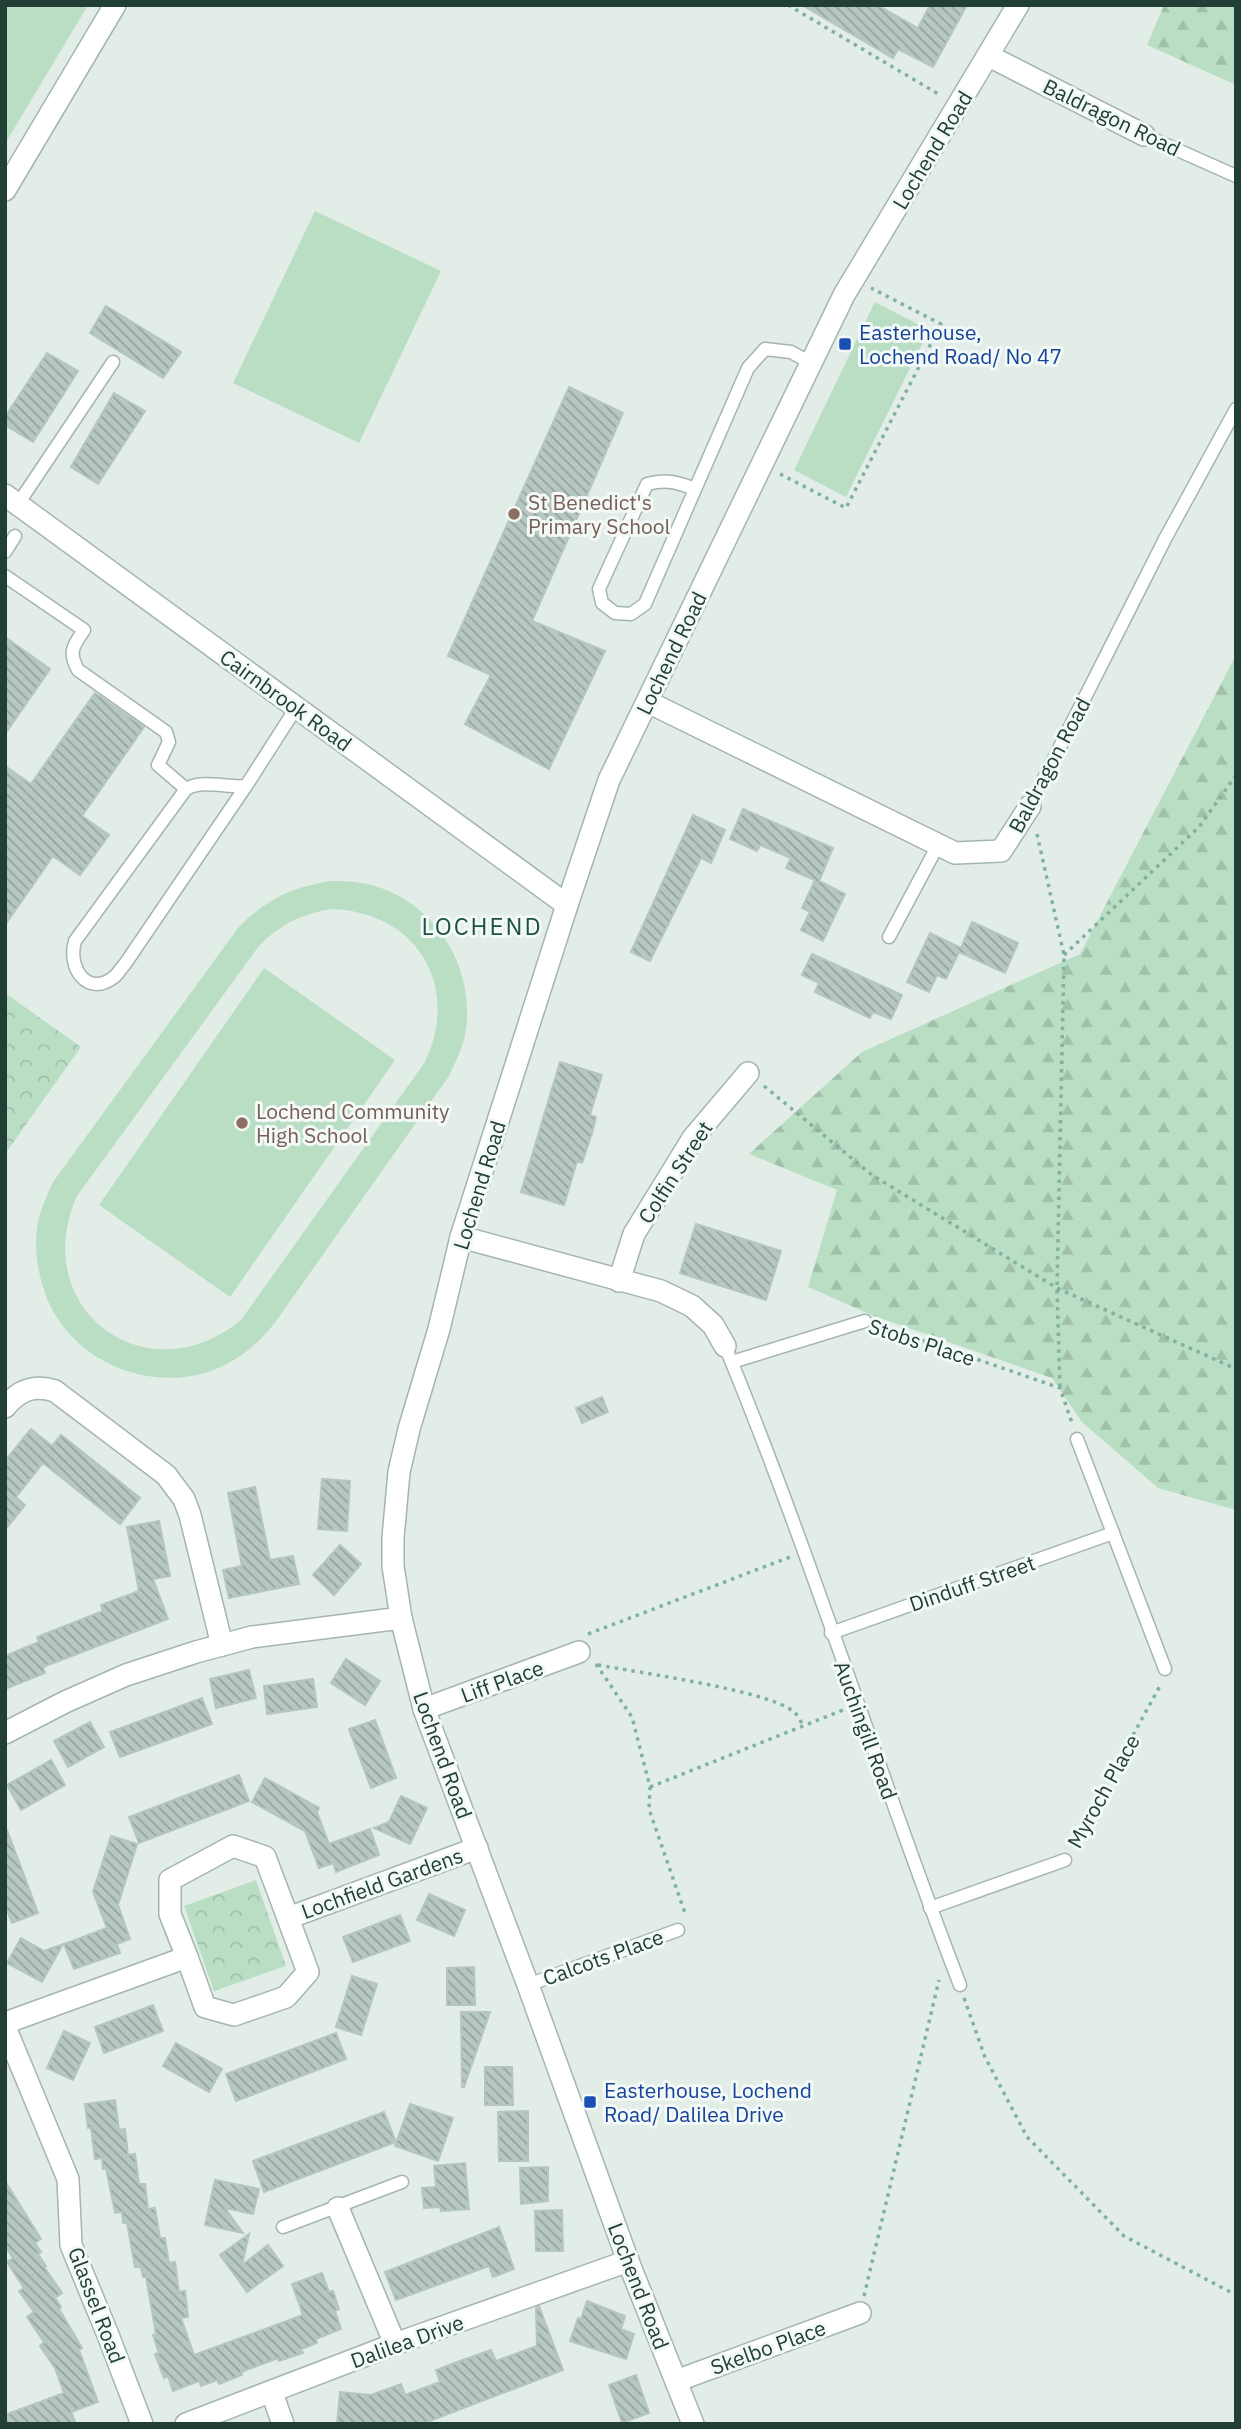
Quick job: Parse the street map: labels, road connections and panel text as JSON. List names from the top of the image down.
{
  "streets": {
    "street": [
      "Baldragon Road",
      "Lochend Road",
      "Cairnbrook Road",
      "Colfin Street",
      "Liff Place",
      "Auchingill Road",
      "Lochfield Gardens",
      "Glassel Road",
      "Dalilea Drive",
      "Skelbo Place"
    ],
    "lane": [
      "Stobs Place",
      "Dinduff Street",
      "Myroch Place",
      "Calcots Place"
    ]
  },
  "crossings": [
    ["Baldragon Road", "Lochend Road"],
    ["Lochend Road", "Cairnbrook Road"],
    ["Lochend Road", "Liff Place"],
    ["Lochend Road", "Auchingill Road"],
    ["Lochend Road", "Lochfield Gardens"],
    ["Lochend Road", "Calcots Place"],
    ["Lochend Road", "Dalilea Drive"],
    ["Lochend Road", "Skelbo Place"],
    ["Colfin Street", "Auchingill Road"],
    ["Stobs Place", "Auchingill Road"],
    ["Dinduff Street", "Auchingill Road"],
    ["Auchingill Road", "Myroch Place"]
  ],
  "districts": ["LOCHEND"],
  "places": {
    "transit": ["Easterhouse, Lochend Road/ No 47", "Easterhouse, Lochend Road/ Dalilea Drive"],
    "other": ["St Benedict's Primary School", "Lochend Community High School"]
  }
}
